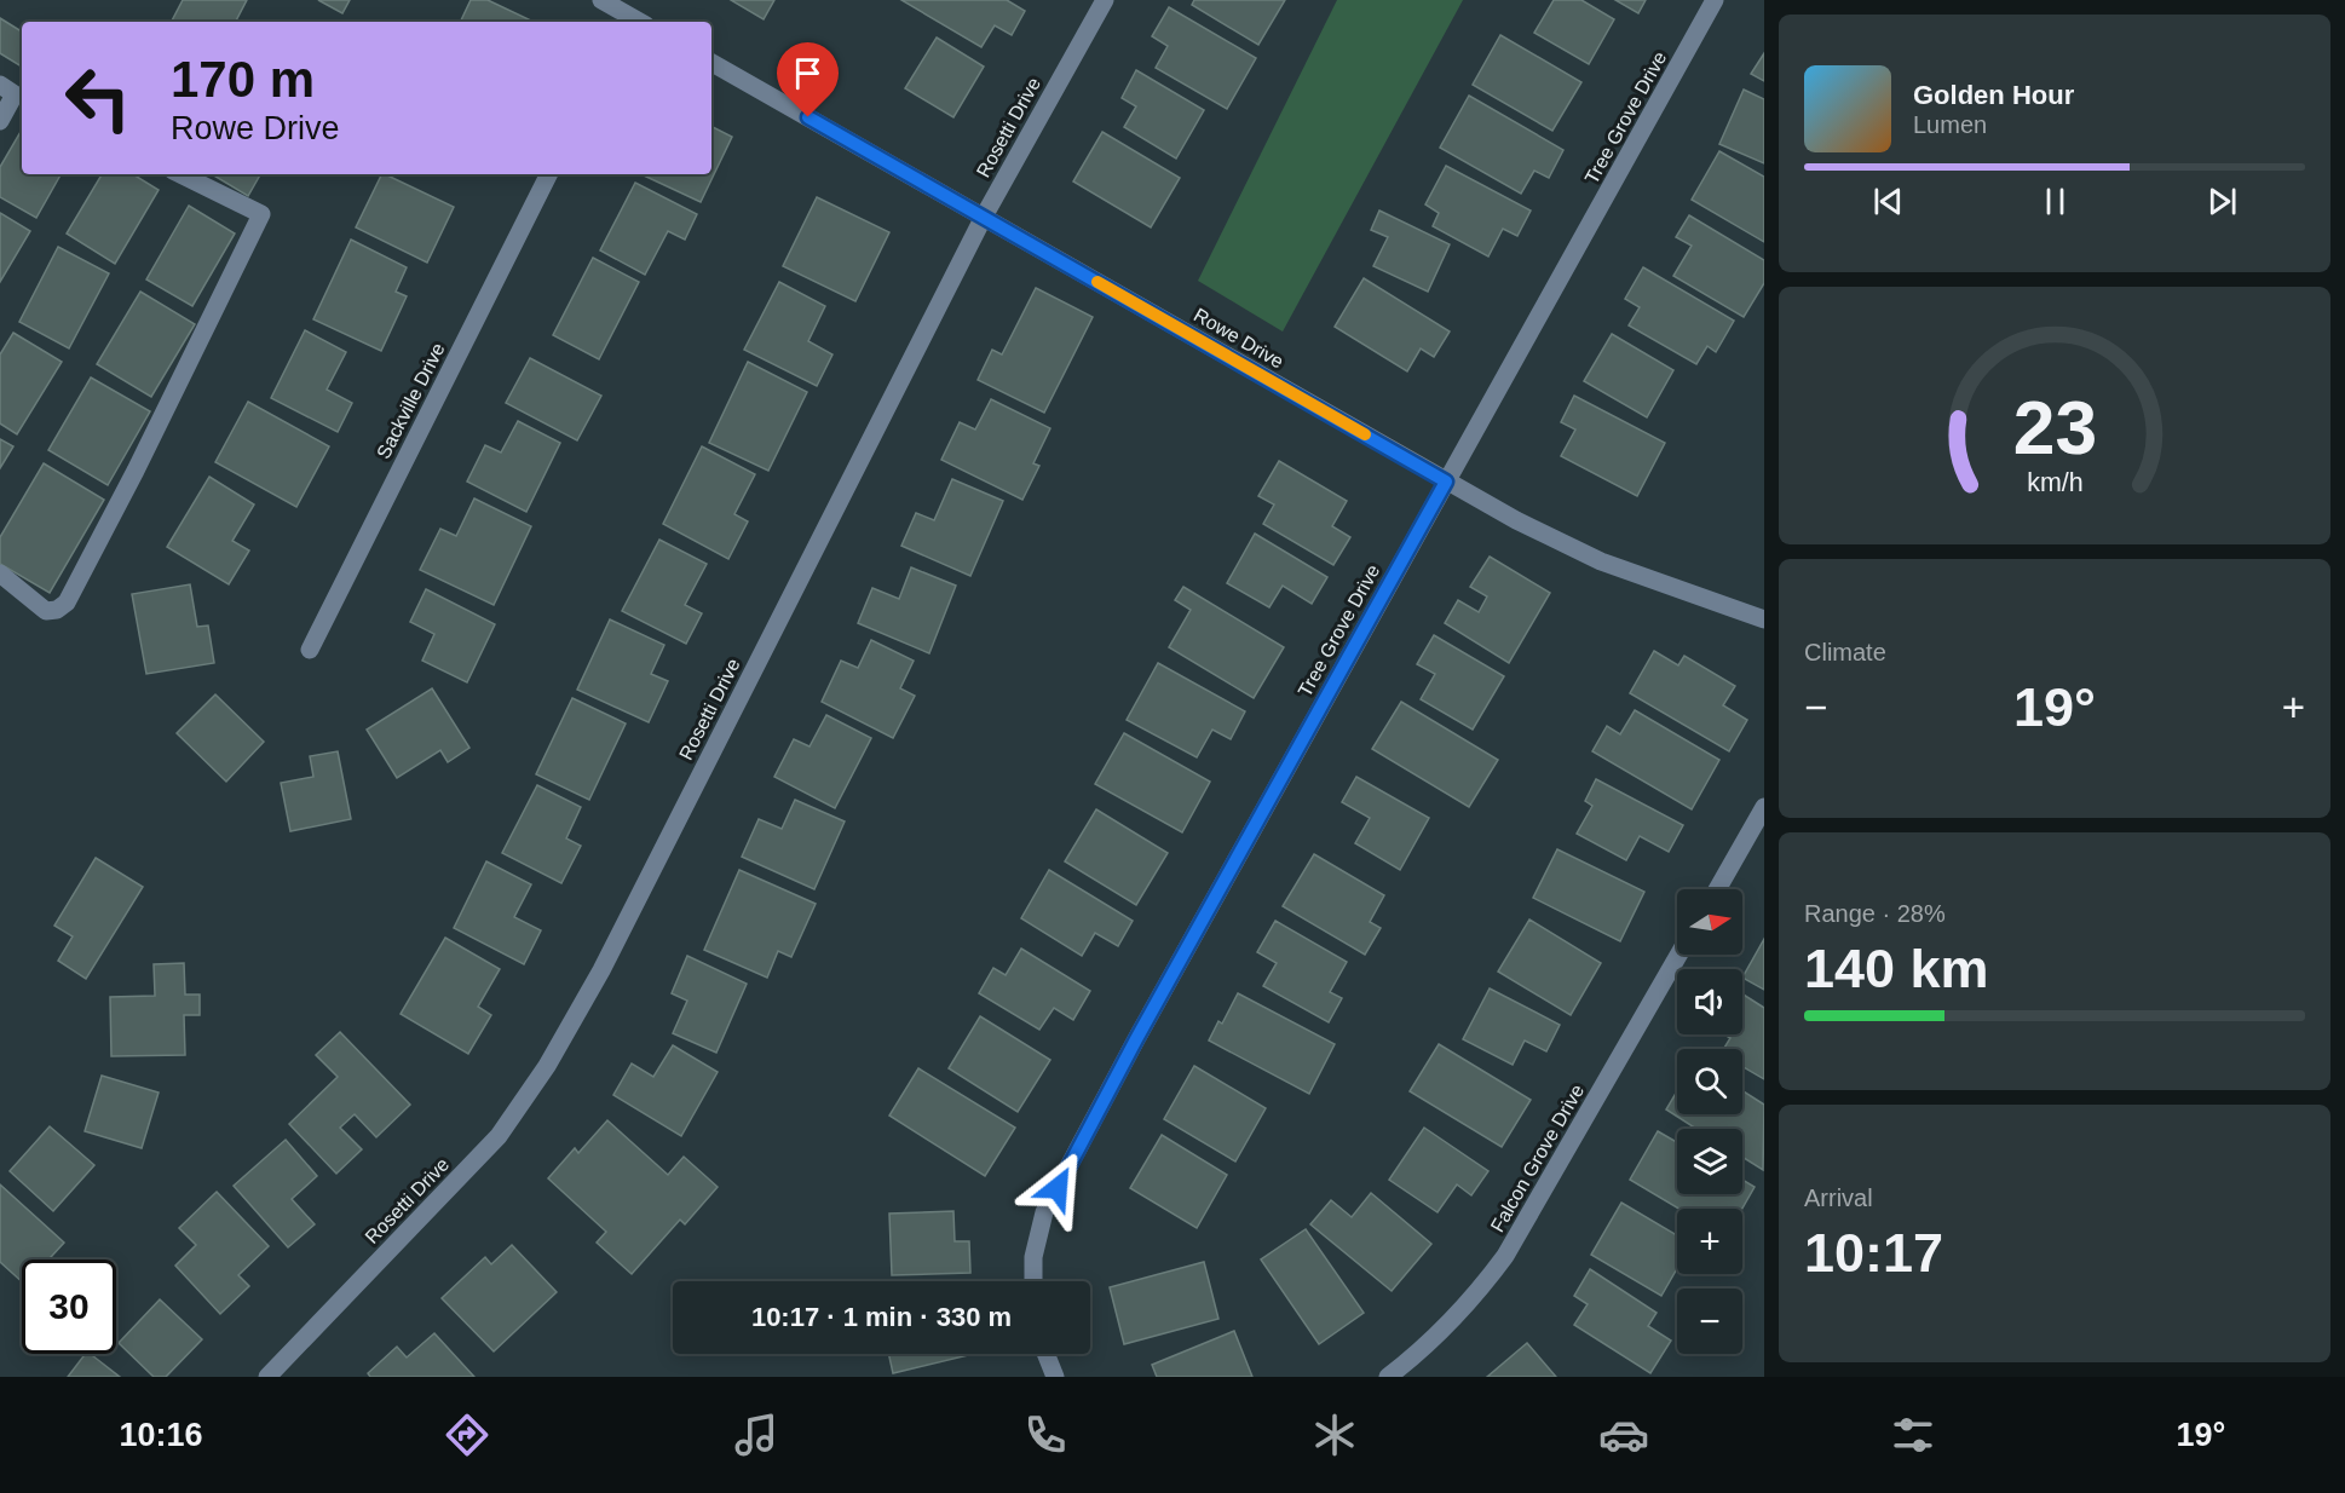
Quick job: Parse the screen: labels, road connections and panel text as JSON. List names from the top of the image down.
{
  "streets": {
    "street": [
      "Tree Grove Drive",
      "Rosetti Drive",
      "Rowe Drive",
      "Sackville Drive",
      "Falcon Grove Drive"
    ]
  },
  "crossings": [
    ["Tree Grove Drive", "Rowe Drive"],
    ["Rosetti Drive", "Rowe Drive"]
  ],
  "north": "right",
  "page": {
    "turn": ["170 m", "Rowe Drive"],
    "song": ["Golden Hour", "Lumen"],
    "tile": [
      "Climate",
      ["Range · 28%", "140 km"],
      ["Arrival", "10:17"]
    ],
    "heat": ["−", "19°", "+"],
    "map_buttons": ["+", "−"],
    "limit": "30",
    "trip": "10:17 · 1 min · 330 m",
    "tabs": ["10:16", "19°"],
    "gauge": ["23", "km/h"]
  }
}
